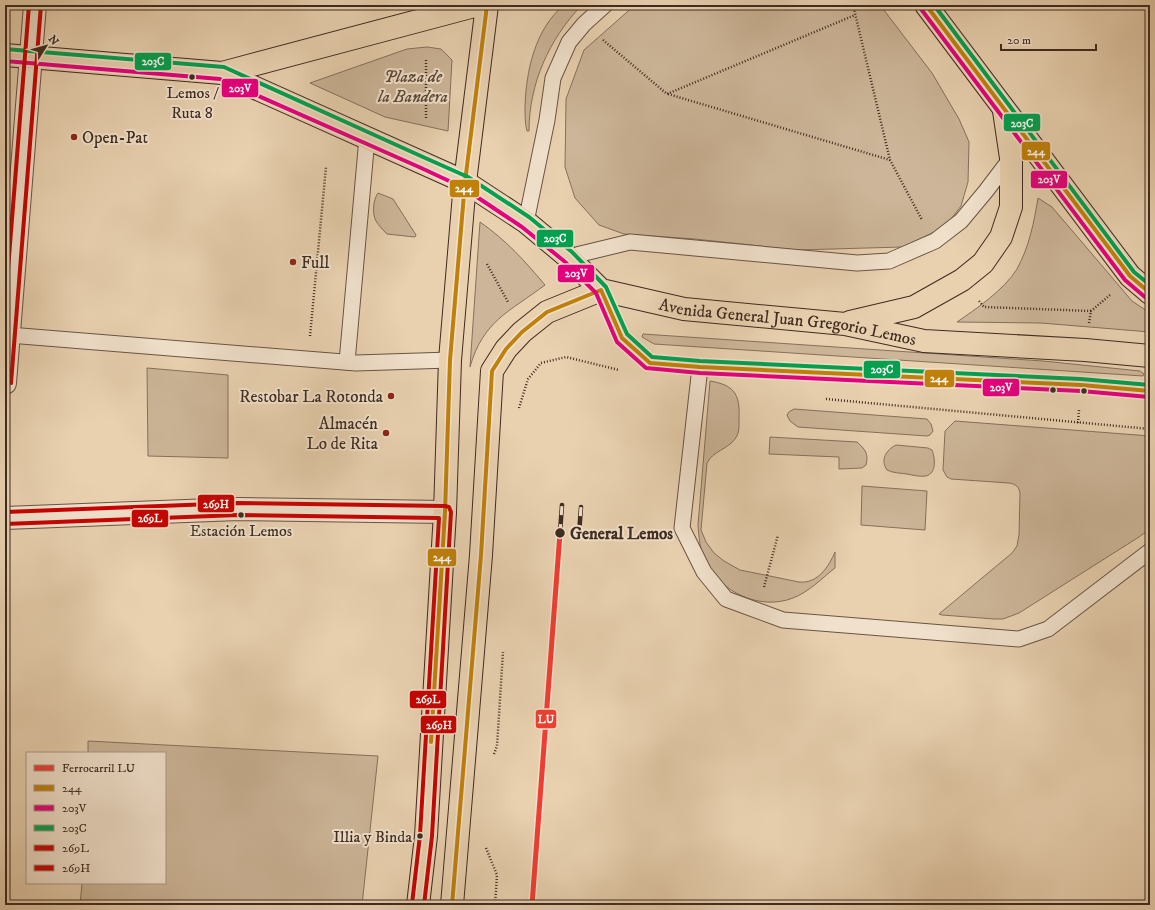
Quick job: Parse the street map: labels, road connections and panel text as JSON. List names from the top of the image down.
{
  "streets": {
    "main road": ["Avenida General Juan Gregorio Lemos"]
  },
  "parks": ["Plaza de la Bandera"],
  "places": [
    "Lemos / Ruta 8",
    "Open-Pat",
    "Full",
    "Restobar La Rotonda",
    "Almacén Lo de Rita",
    "Estación Lemos",
    "General Lemos",
    "Illia y Binda"
  ],
  "lines": [
    "transit line 244",
    "transit line 203C",
    "transit line 269L",
    "transit line 269H",
    "transit line 203V",
    "rail line LU"
  ],
  "legend": [
    "Ferrocarril LU",
    "244",
    "203V",
    "203C",
    "269L",
    "269H"
  ],
  "scale_bar": "20 m",
  "north": "top right"
}
